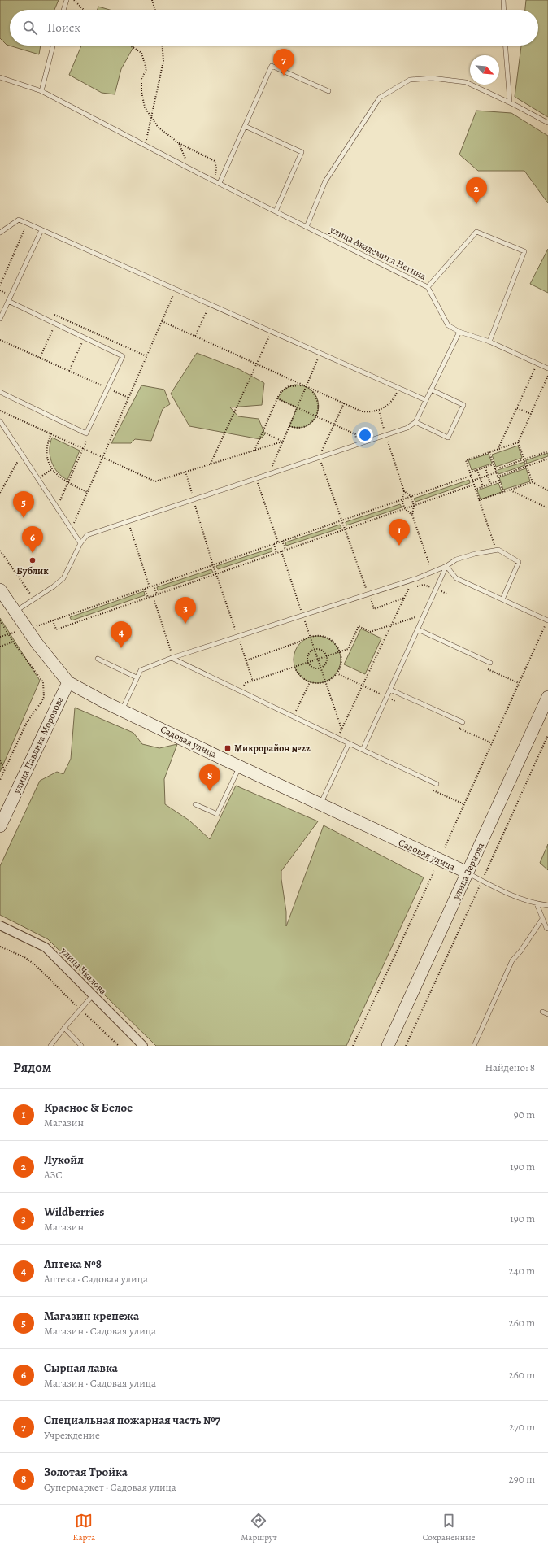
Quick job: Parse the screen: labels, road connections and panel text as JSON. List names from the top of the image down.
{
  "streets": {
    "street": [
      "Садовая улица",
      "улица Павлика Морозова",
      "улица Зернова",
      "улица Чкалова"
    ],
    "lane": ["улица Академика Негина"]
  },
  "crossings": [
    ["Садовая улица", "улица Павлика Морозова"],
    ["Садовая улица", "улица Зернова"]
  ],
  "places": {
    "other": ["Бублик"],
    "transit": ["Микрорайон №22"]
  },
  "north": "bottom right",
  "page": {
    "search": "Поиск",
    "pins": [
      "7",
      "2",
      "5",
      "1",
      "6",
      "3",
      "4",
      "8"
    ],
    "heading": ["Рядом", "Найдено: 8"],
    "list": [
      {
        "mark": "1",
        "name": "Красное & Белое",
        "note": "Магазин",
        "value": "90 m"
      },
      {
        "mark": "2",
        "name": "Лукойл",
        "note": "АЗС",
        "value": "190 m"
      },
      {
        "mark": "3",
        "name": "Wildberries",
        "note": "Магазин",
        "value": "190 m"
      },
      {
        "mark": "4",
        "name": "Аптека №8",
        "note": "Аптека · Садовая улица",
        "value": "240 m"
      },
      {
        "mark": "5",
        "name": "Магазин крепежа",
        "note": "Магазин · Садовая улица",
        "value": "260 m"
      },
      {
        "mark": "6",
        "name": "Сырная лавка",
        "note": "Магазин · Садовая улица",
        "value": "260 m"
      },
      {
        "mark": "7",
        "name": "Специальная пожарная часть №7",
        "note": "Учреждение",
        "value": "270 m"
      },
      {
        "mark": "8",
        "name": "Золотая Тройка",
        "note": "Супермаркет · Садовая улица",
        "value": "290 m"
      }
    ],
    "nav": ["Карта", "Маршрут", "Сохранённые"]
  }
}
